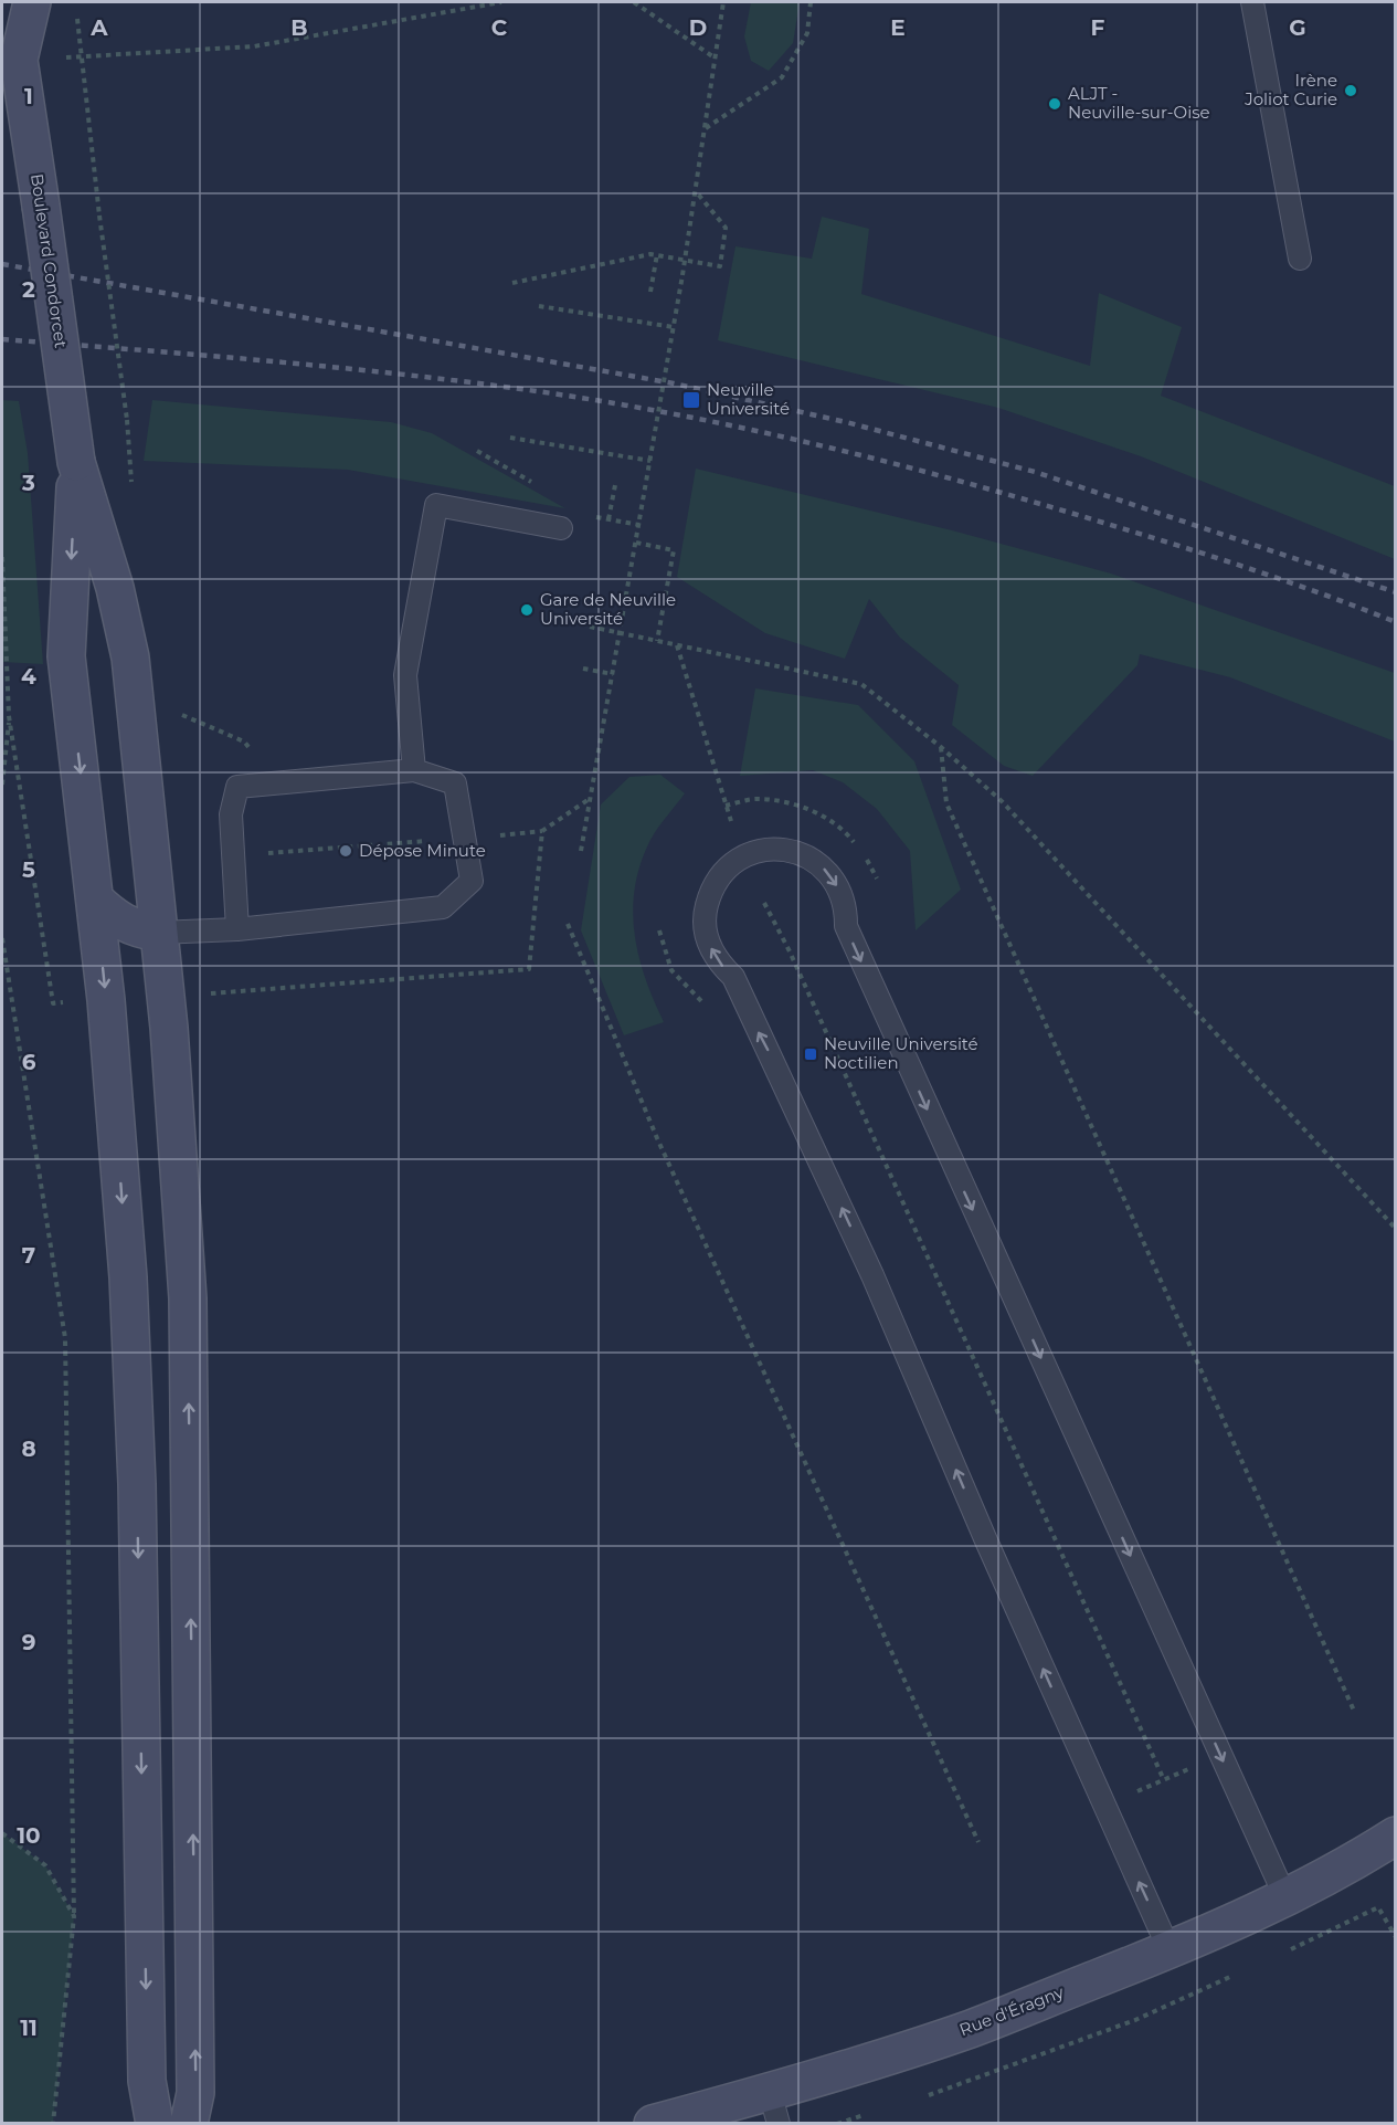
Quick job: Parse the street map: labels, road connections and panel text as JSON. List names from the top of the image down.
{
  "streets": {
    "main road": ["Boulevard Condorcet", "Rue d'Éragny"]
  },
  "places": {
    "other": [
      "Irène Joliot Curie",
      "ALJT - Neuville-sur-Oise",
      "Gare de Neuville Université",
      "Dépose Minute"
    ],
    "transit": ["Neuville Université", "Neuville Université Noctilien"]
  },
  "grid": {
    "columns": [
      "A",
      "B",
      "C",
      "D",
      "E",
      "F",
      "G"
    ],
    "rows": [
      "1",
      "2",
      "3",
      "4",
      "5",
      "6",
      "7",
      "8",
      "9",
      "10",
      "11"
    ]
  }
}
